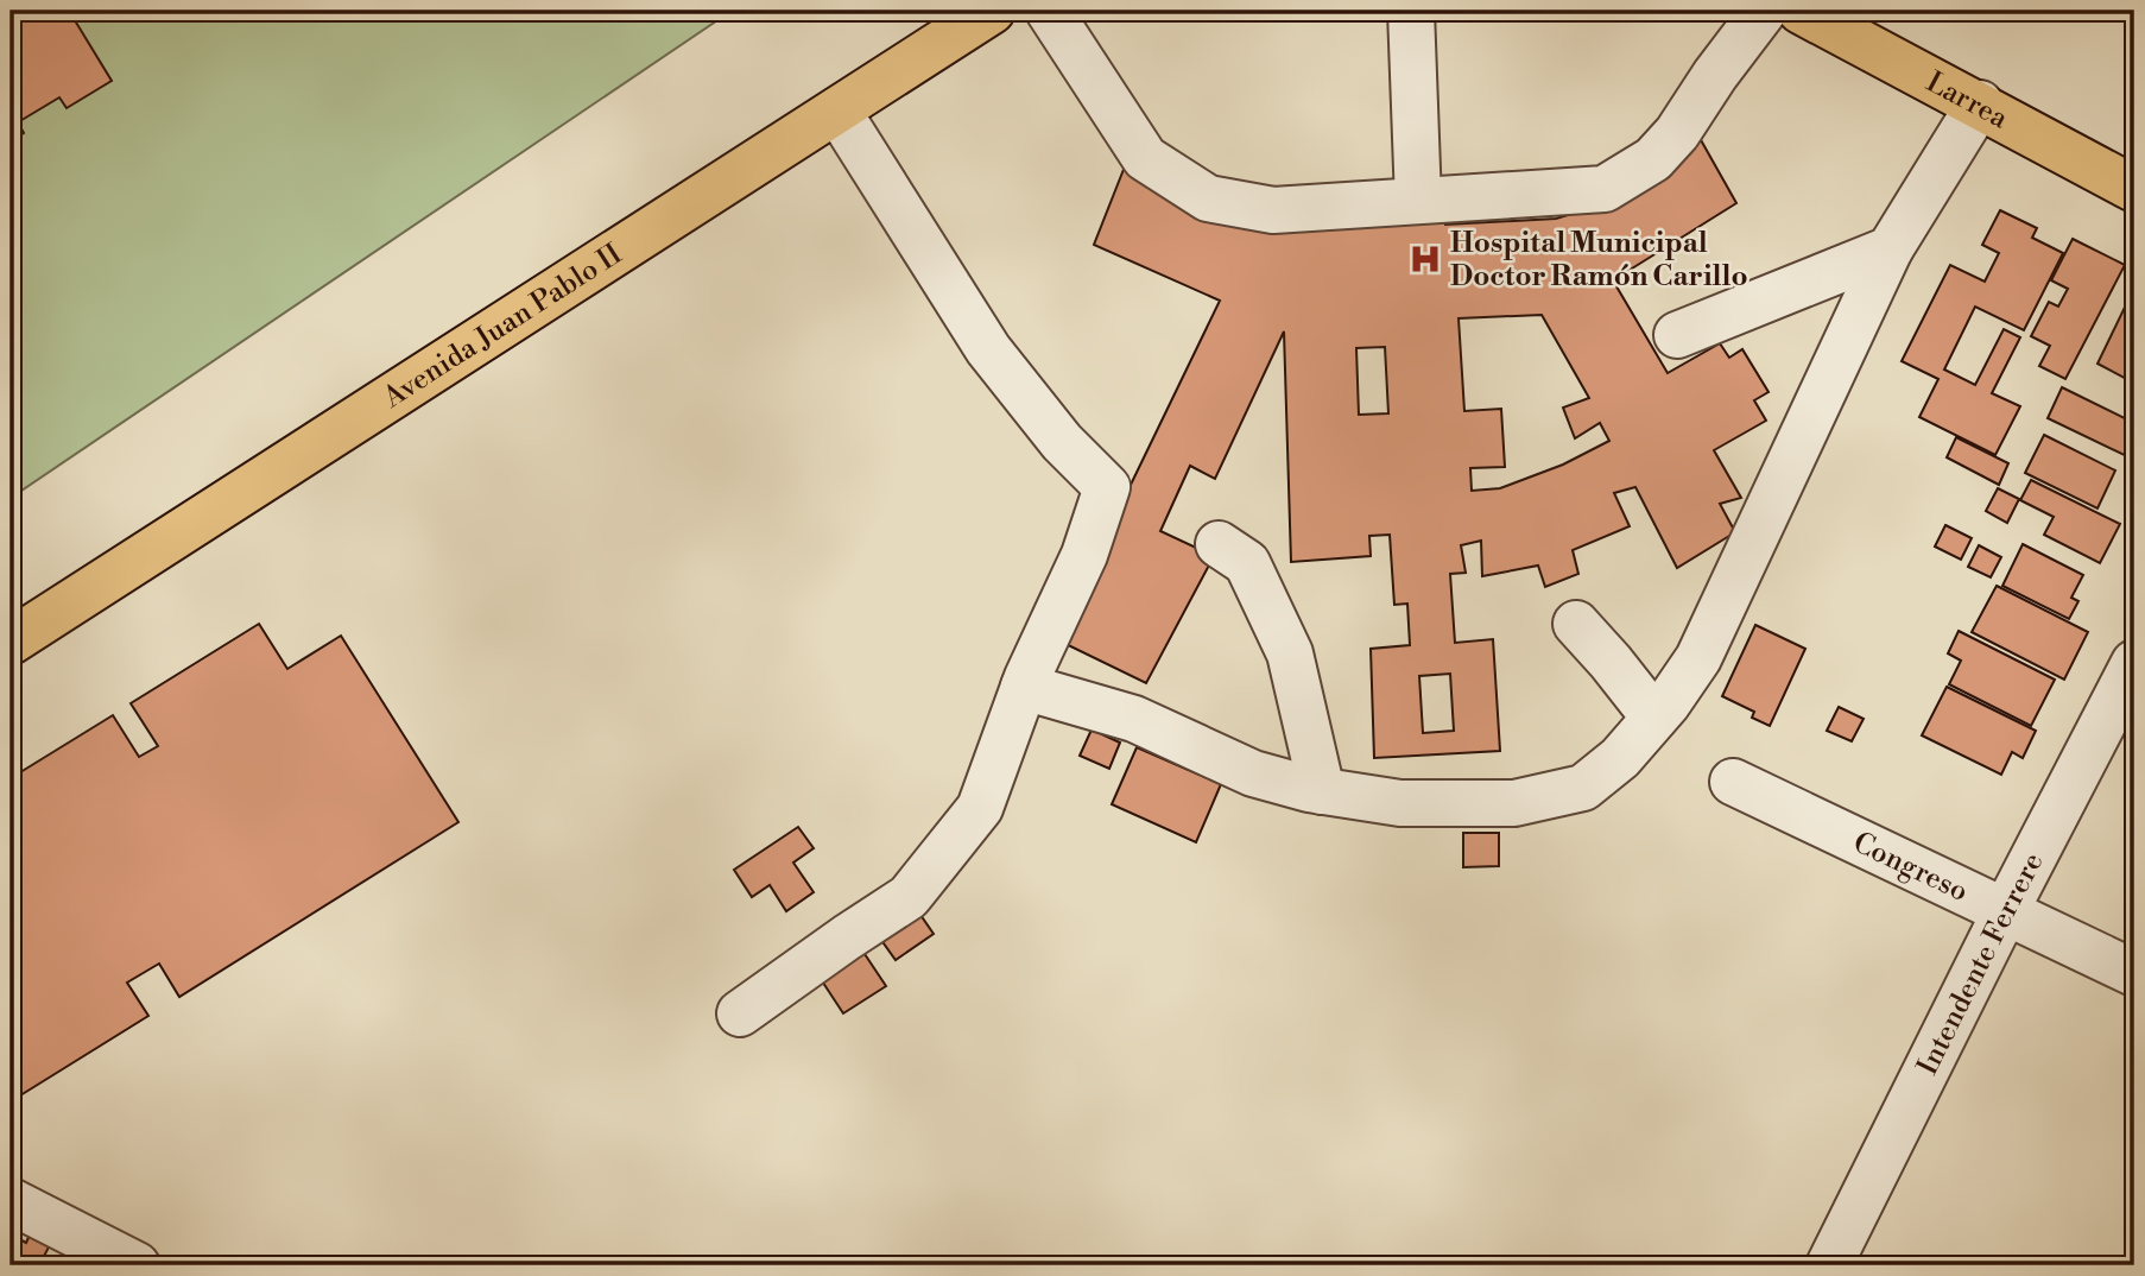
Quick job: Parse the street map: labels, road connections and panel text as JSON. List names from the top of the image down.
{
  "streets": {
    "main road": ["Larrea", "Avenida Juan Pablo II"],
    "street": ["Congreso", "Intendente Ferrere"]
  },
  "crossings": [
    ["Congreso", "Intendente Ferrere"]
  ],
  "places": {
    "hospital": ["Hospital Municipal Doctor Ramón Carillo"]
  }
}
